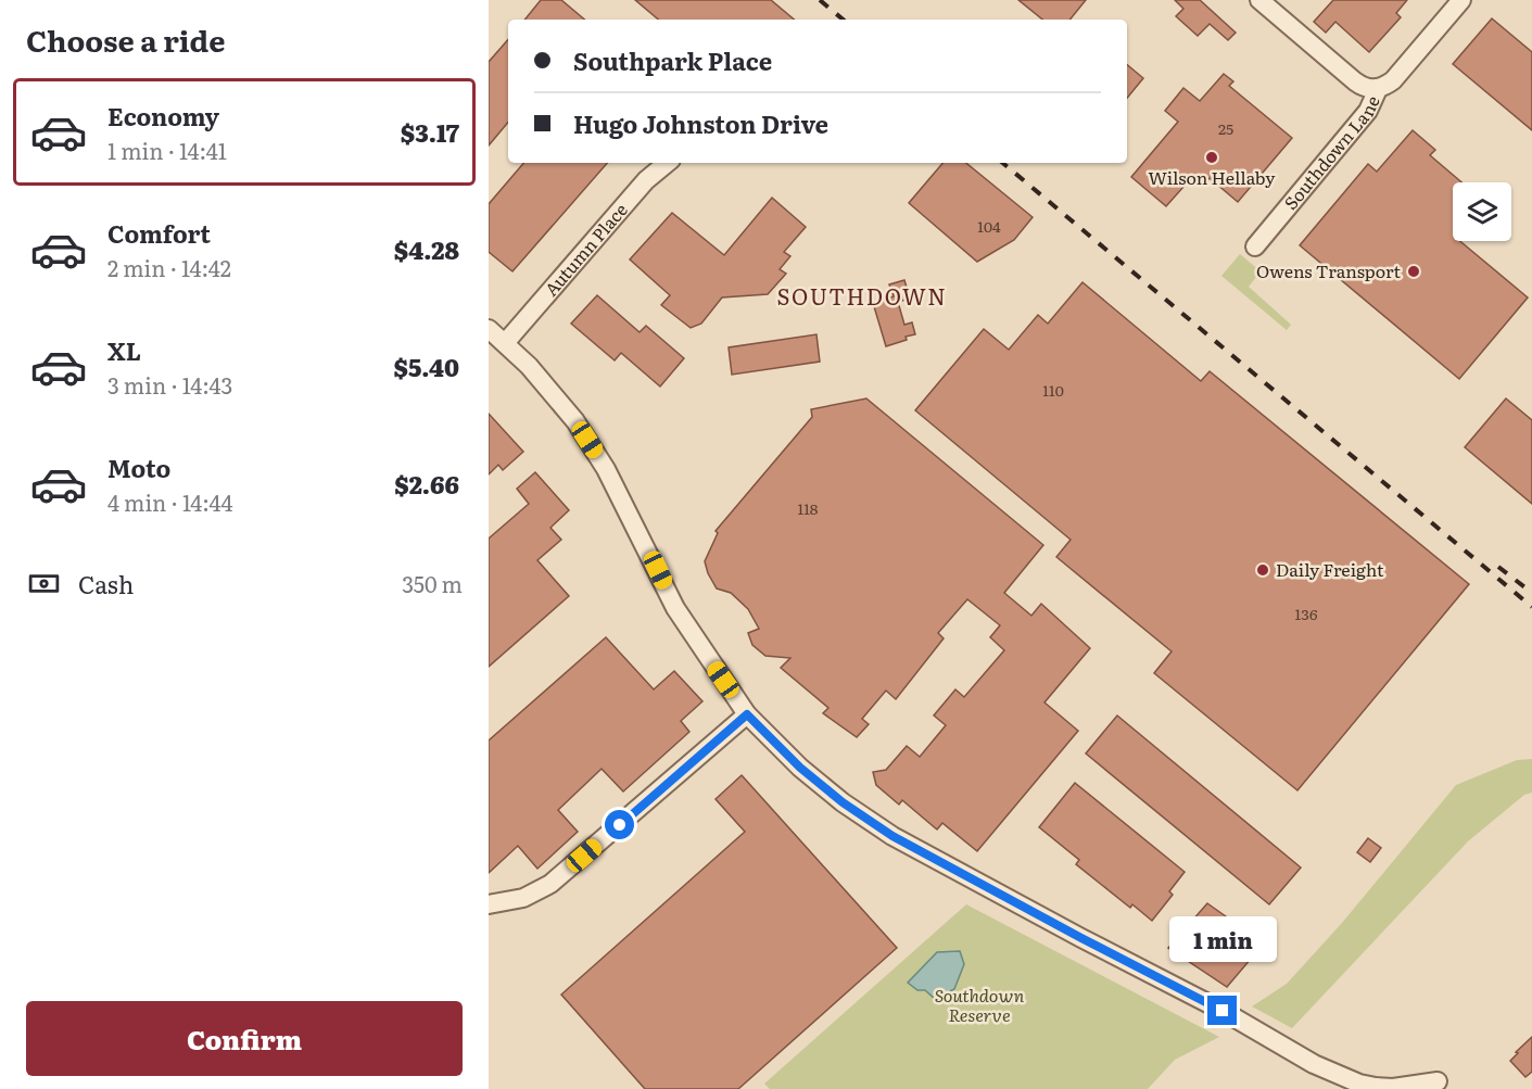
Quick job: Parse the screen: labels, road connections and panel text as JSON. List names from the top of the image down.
{
  "streets": {
    "street": ["Southdown Lane", "Autumn Place"]
  },
  "districts": ["SOUTHDOWN"],
  "parks": ["Southdown Reserve"],
  "places": ["Wilson Hellaby", "Owens Transport", "Daily Freight"],
  "house_numbers": [
    "25",
    "104",
    "110",
    "118",
    "136"
  ],
  "page": {
    "heading": "Choose a ride",
    "banner": ["Southpark Place", "Hugo Johnston Drive"],
    "list": [
      {
        "name": "Economy",
        "note": "1 min · 14:41",
        "value": "$3.17"
      },
      {
        "name": "Comfort",
        "note": "2 min · 14:42",
        "value": "$4.28"
      },
      {
        "name": "XL",
        "note": "3 min · 14:43",
        "value": "$5.40"
      },
      {
        "name": "Moto",
        "note": "4 min · 14:44",
        "value": "$2.66"
      }
    ],
    "pay": ["Cash", "350 m"],
    "bubble": "1 min",
    "buttons": "Confirm"
  }
}
